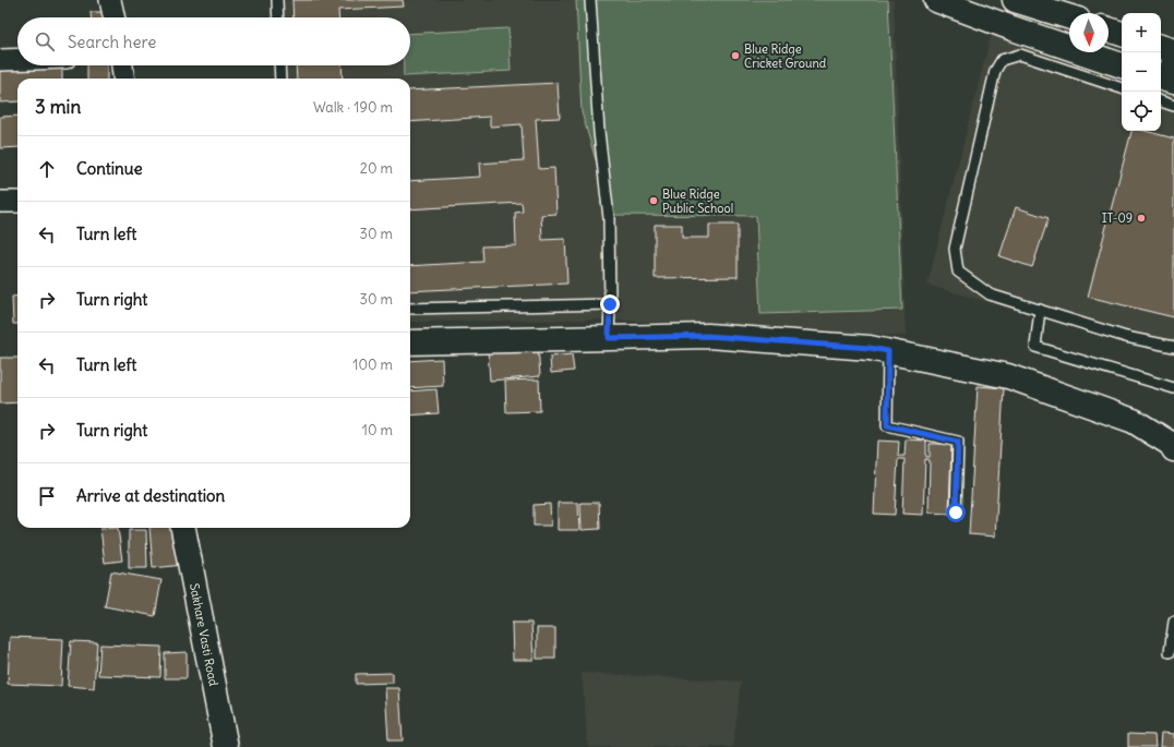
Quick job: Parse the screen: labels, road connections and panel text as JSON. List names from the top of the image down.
{
  "streets": {
    "street": ["Sakhare Vasti Road"]
  },
  "places": ["Blue Ridge Cricket Ground", "Blue Ridge Public School", "IT-09"],
  "north": "bottom",
  "page": {
    "map_buttons": ["+", "−"],
    "search": "Search here",
    "heading": ["3 min", "Walk · 190 m"],
    "list": [
      ["Continue", "20 m"],
      ["Turn left", "30 m"],
      ["Turn right", "30 m"],
      ["Turn left", "100 m"],
      ["Turn right", "10 m"],
      "Arrive at destination"
    ]
  }
}
